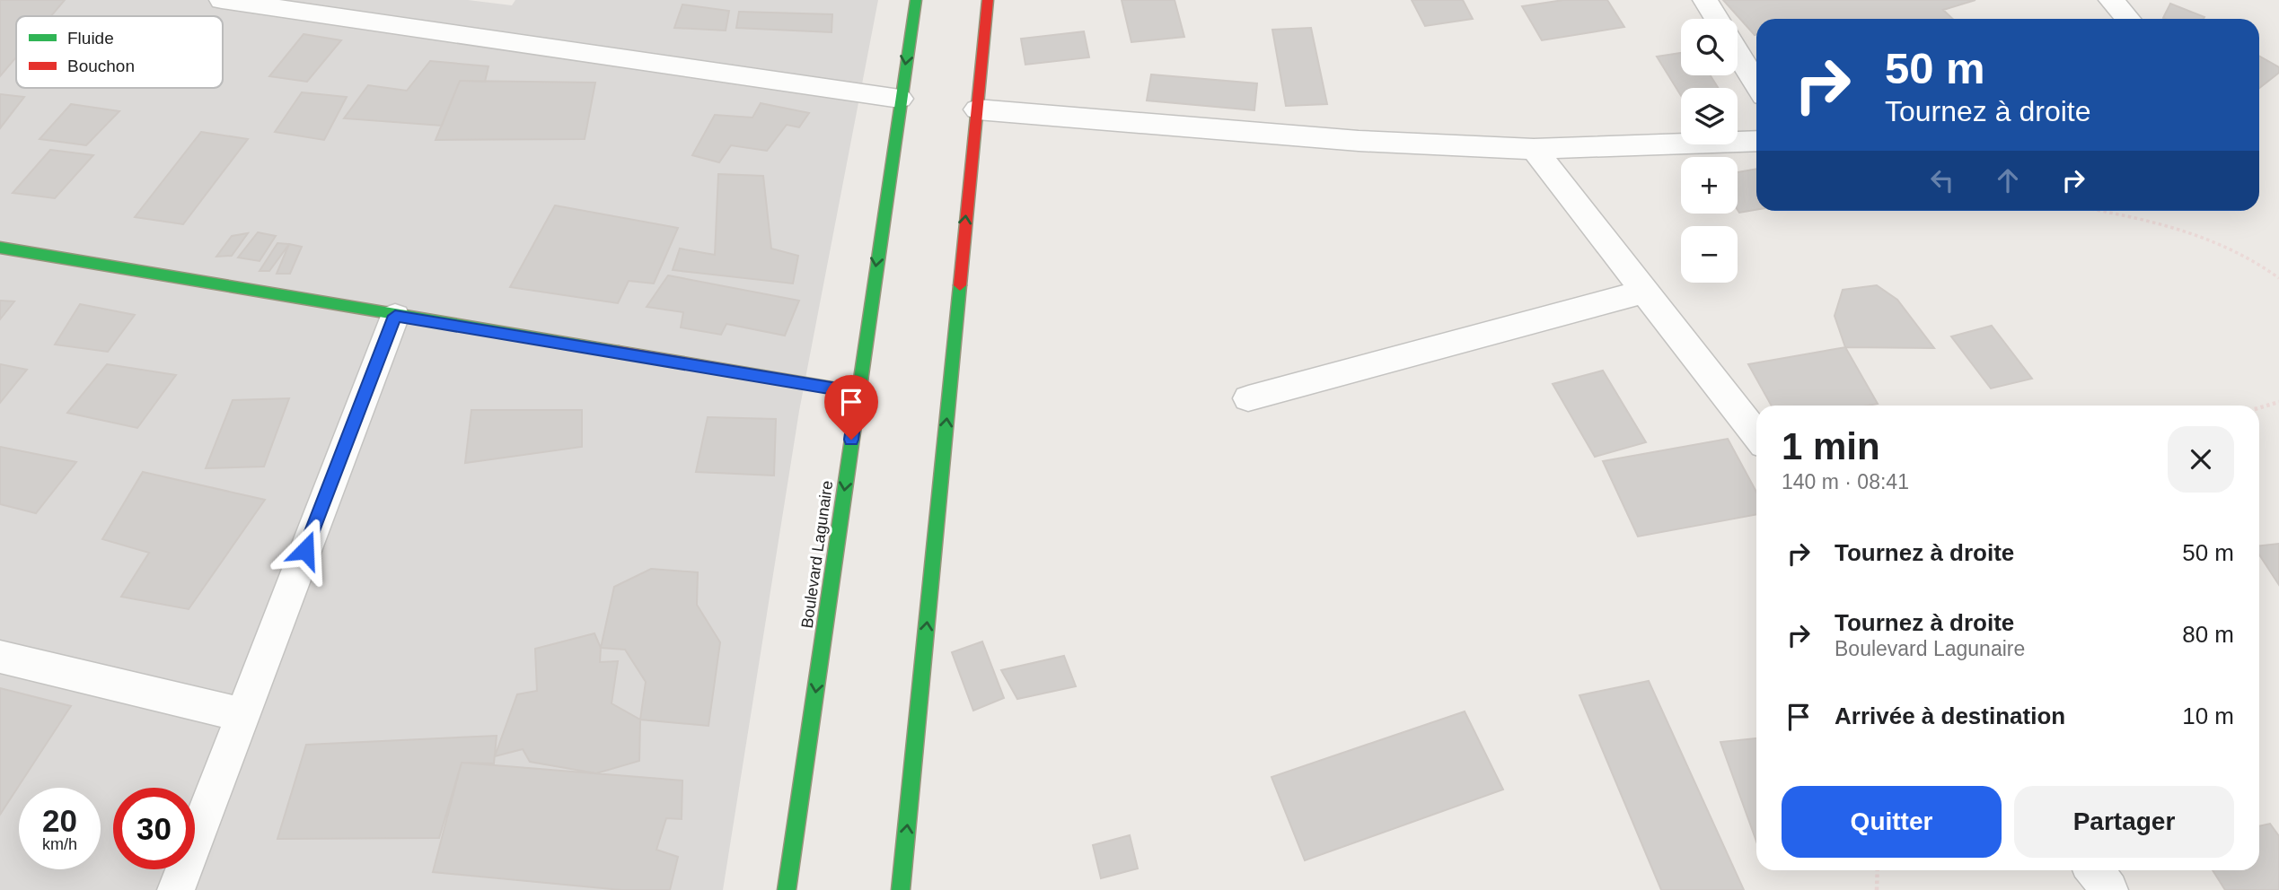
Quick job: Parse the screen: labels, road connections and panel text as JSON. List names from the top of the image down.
{
  "streets": {
    "main road": ["Boulevard Lagunaire"]
  },
  "legend": ["Fluide", "Bouchon"],
  "page": {
    "map_buttons": ["+", "−"],
    "turn": ["50 m", "Tournez à droite"],
    "heading": ["1 min", "140 m · 08:41"],
    "list": [
      {
        "name": "Tournez à droite",
        "value": "50 m"
      },
      {
        "name": "Tournez à droite",
        "note": "Boulevard Lagunaire",
        "value": "80 m"
      },
      {
        "name": "Arrivée à destination",
        "value": "10 m"
      }
    ],
    "buttons": ["Quitter", "Partager"],
    "speed": "20 km/h",
    "limit": "30"
  }
}
